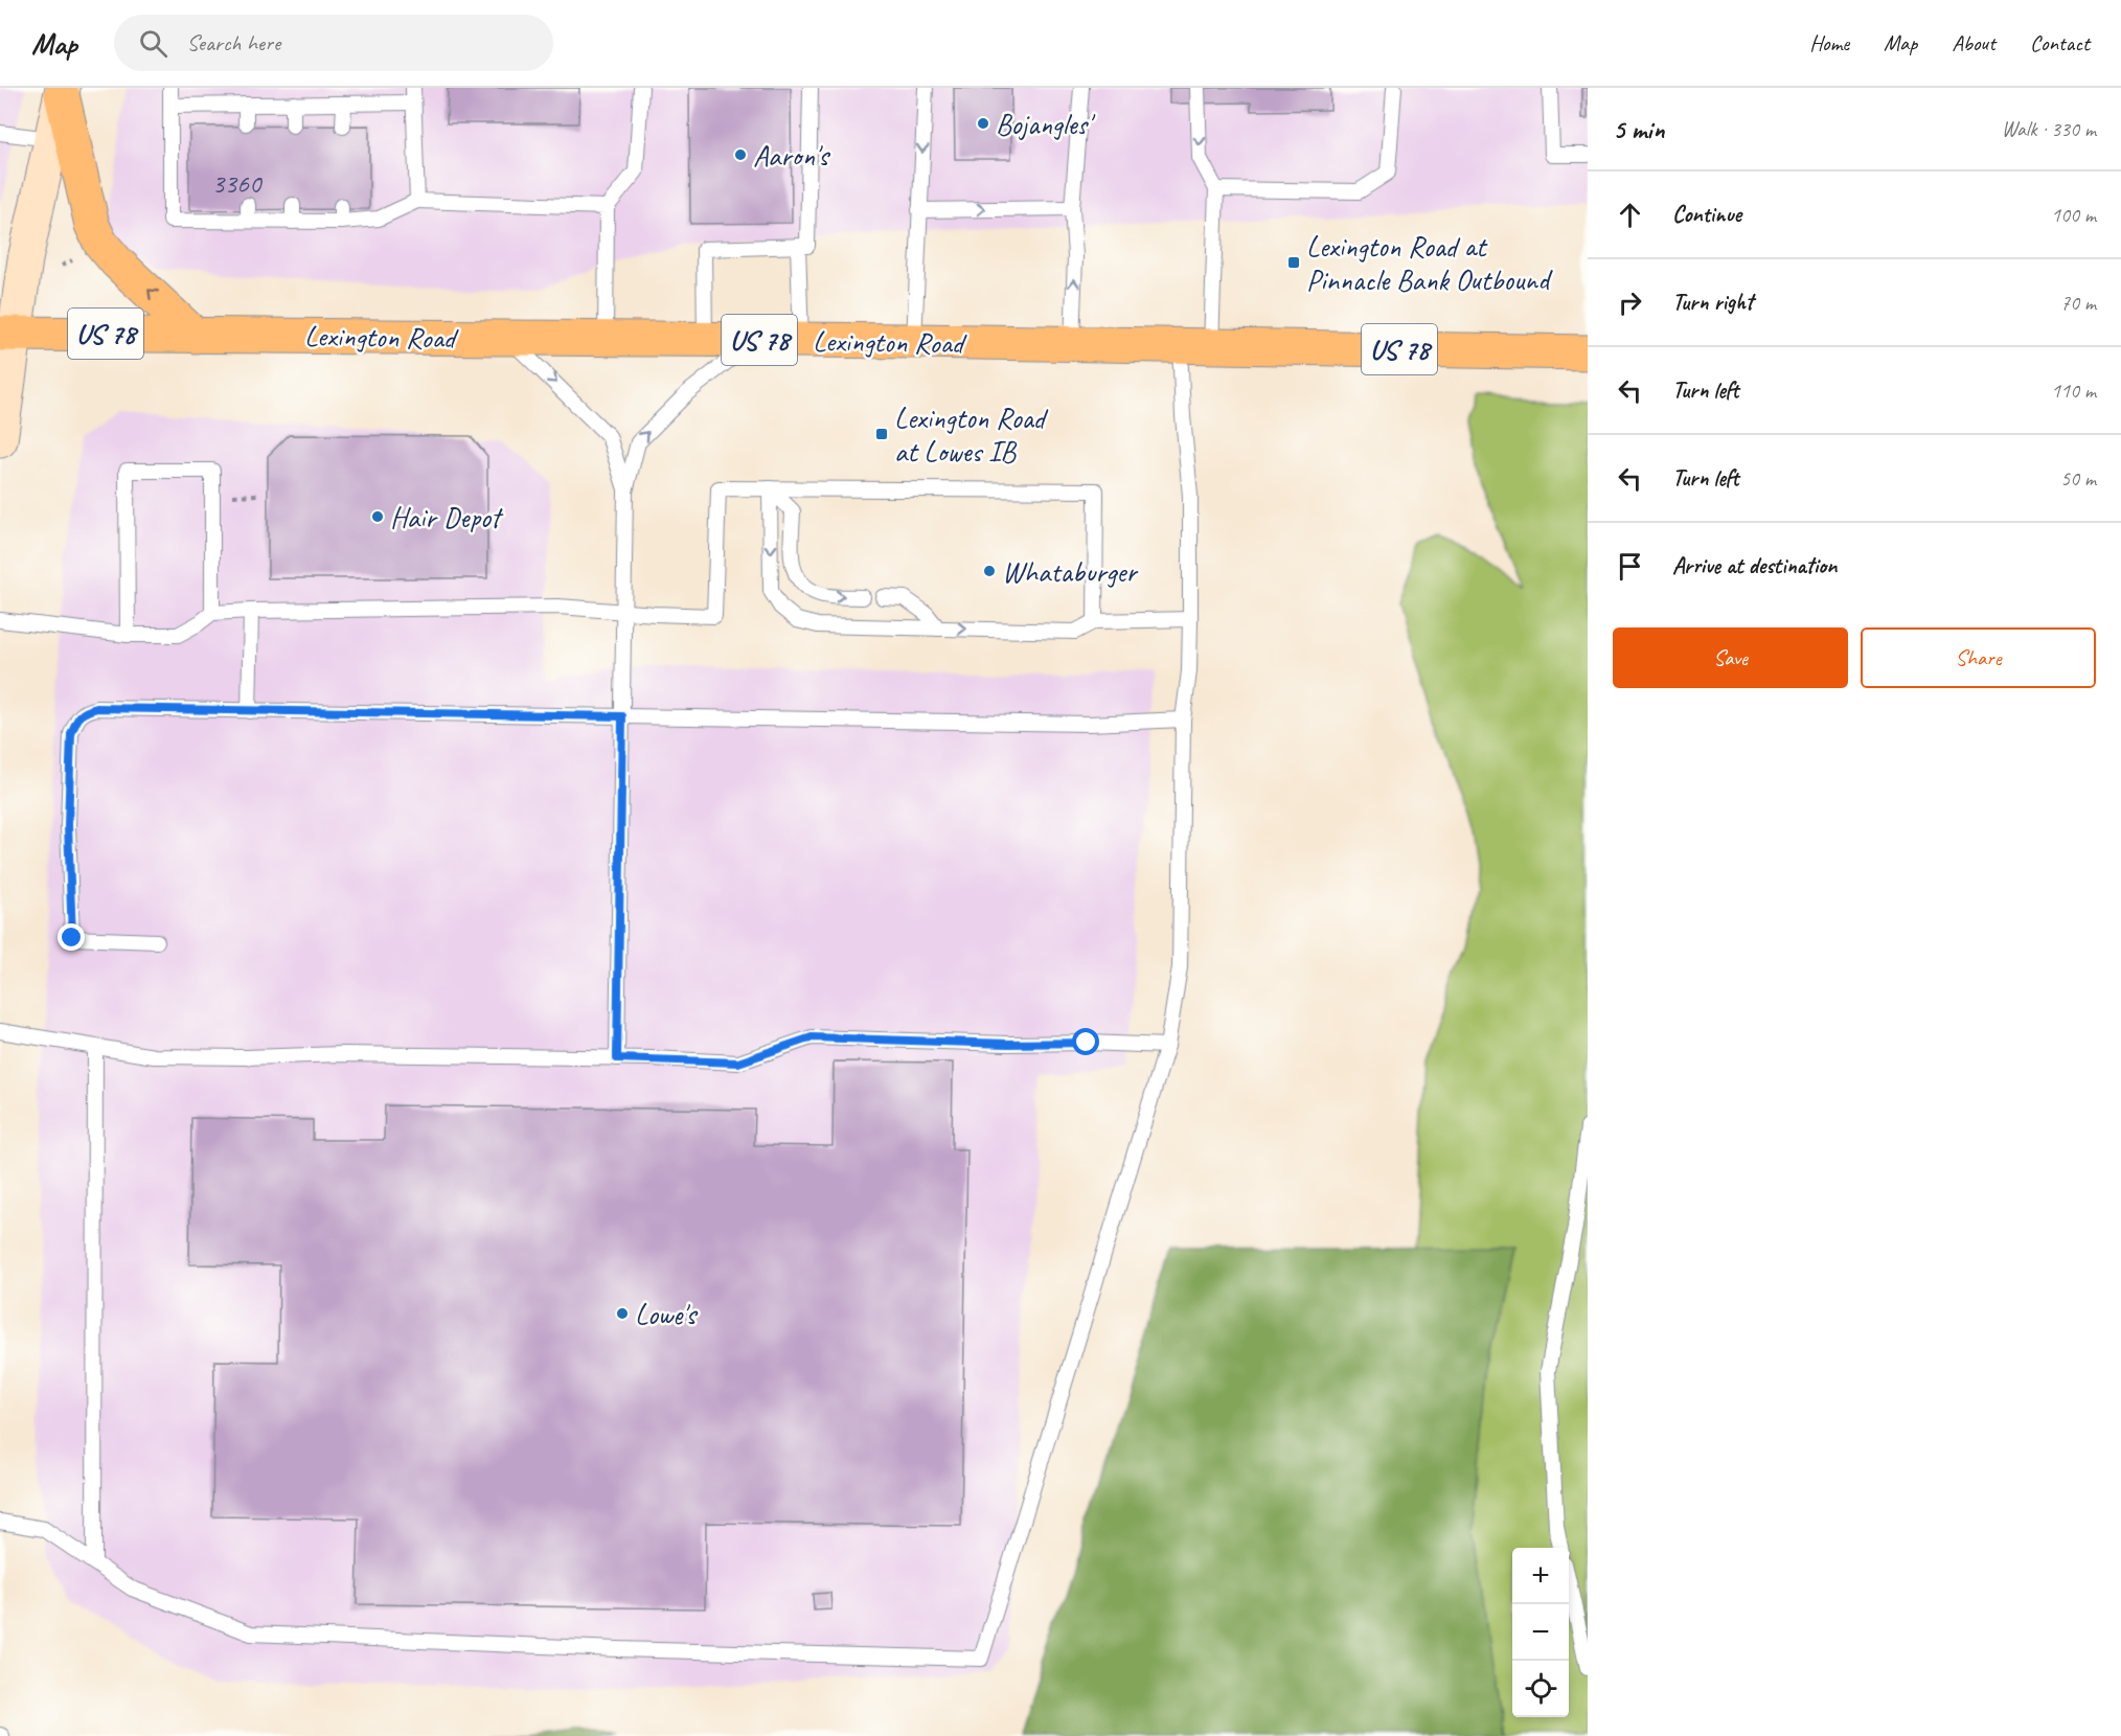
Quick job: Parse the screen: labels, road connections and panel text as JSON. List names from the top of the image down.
{
  "streets": {
    "highway": ["US 78", "Lexington Road"]
  },
  "places": {
    "other": [
      "Bojangles'",
      "Aaron's",
      "Hair Depot",
      "Whataburger",
      "Lowe's"
    ],
    "transit": ["Lexington Road at Pinnacle Bank Outbound", "Lexington Road at Lowes IB"]
  },
  "house_numbers": ["3360"],
  "page": {
    "header": "Map",
    "search": "Search here",
    "nav": [
      "Home",
      "Map",
      "About",
      "Contact"
    ],
    "heading": ["5 min", "Walk · 330 m"],
    "list": [
      ["Continue", "100 m"],
      ["Turn right", "70 m"],
      ["Turn left", "110 m"],
      ["Turn left", "50 m"],
      "Arrive at destination"
    ],
    "buttons": ["Save", "Share"],
    "map_buttons": ["+", "−"]
  }
}
